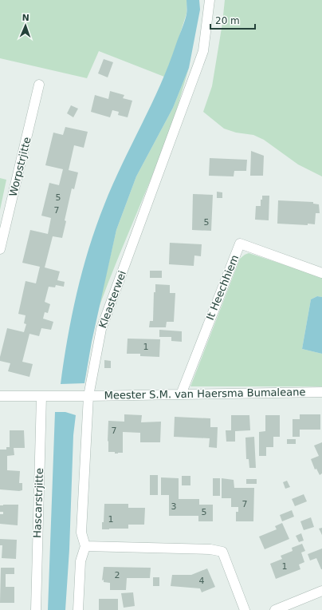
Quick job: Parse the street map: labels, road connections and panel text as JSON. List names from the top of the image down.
{
  "streets": {
    "street": [
      "Worpstrjitte",
      "It Heechhiem",
      "Kleasterwei",
      "Meester S.M. van Haersma Bumaleane",
      "Hascarstrjitte"
    ]
  },
  "crossings": [
    ["It Heechhiem", "Meester S.M. van Haersma Bumaleane"],
    ["Kleasterwei", "Meester S.M. van Haersma Bumaleane"]
  ],
  "house_numbers": [
    "5",
    "7",
    "5",
    "1",
    "7",
    "7",
    "3",
    "5",
    "1",
    "1",
    "2",
    "4"
  ],
  "scale_bar": "20 m",
  "north": "top"
}
